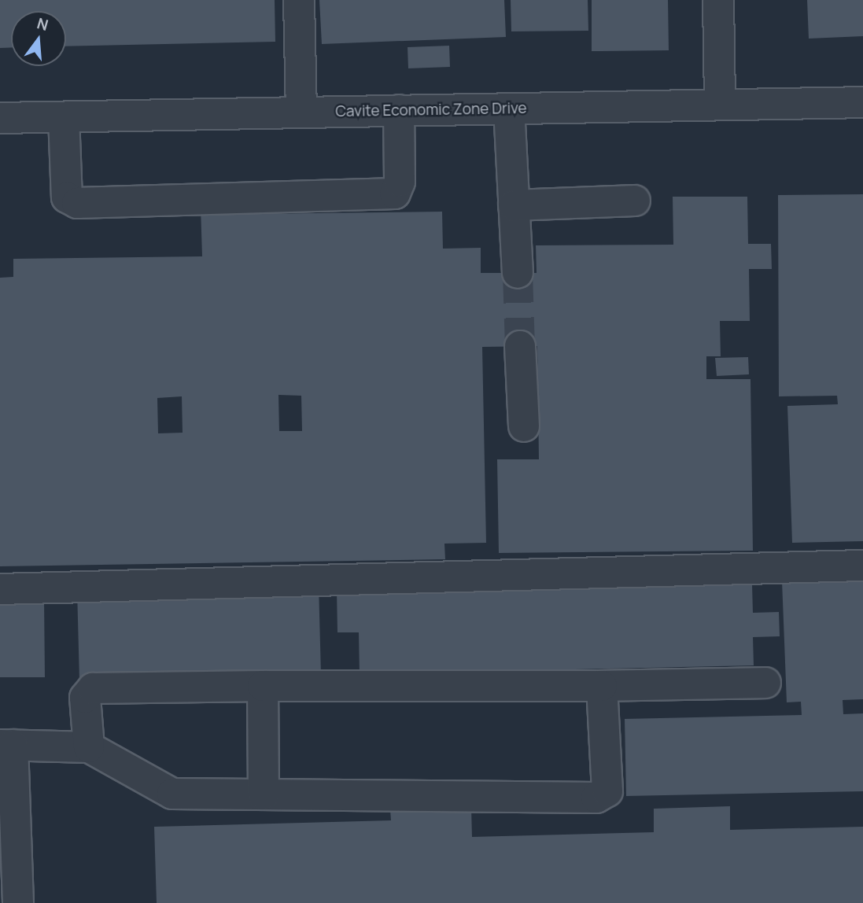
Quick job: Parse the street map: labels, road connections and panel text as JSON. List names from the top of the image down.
{
  "streets": {
    "street": ["Cavite Economic Zone Drive"]
  },
  "north": "top"
}
